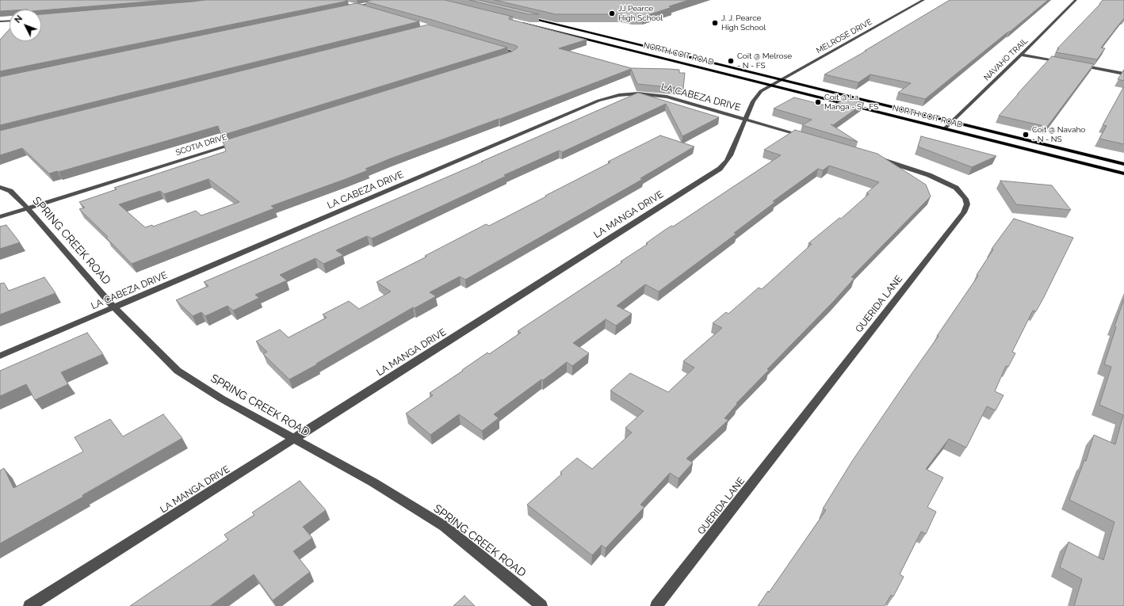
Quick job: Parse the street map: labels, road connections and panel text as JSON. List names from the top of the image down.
{
  "streets": {
    "main road": ["NORTH COIT ROAD"],
    "street": [
      "MELROSE DRIVE",
      "NAVAHO TRAIL",
      "LA CABEZA DRIVE",
      "SCOTIA DRIVE",
      "LA MANGA DRIVE",
      "SPRING CREEK ROAD",
      "QUERIDA LANE"
    ]
  },
  "crossings": [
    ["MELROSE DRIVE", "NORTH COIT ROAD"],
    ["MELROSE DRIVE", "LA MANGA DRIVE"],
    ["NORTH COIT ROAD", "NAVAHO TRAIL"],
    ["NORTH COIT ROAD", "LA MANGA DRIVE"],
    ["LA CABEZA DRIVE", "LA MANGA DRIVE"],
    ["LA CABEZA DRIVE", "SPRING CREEK ROAD"],
    ["SCOTIA DRIVE", "SPRING CREEK ROAD"],
    ["LA MANGA DRIVE", "SPRING CREEK ROAD"]
  ],
  "places": [
    "JJ Pearce High School",
    "J. J. Pearce High School",
    "Coit @ Melrose - N - FS",
    "Coit @ La Manga - S - FS",
    "Coit @ Navaho - N - NS"
  ],
  "north": "top left"
}
